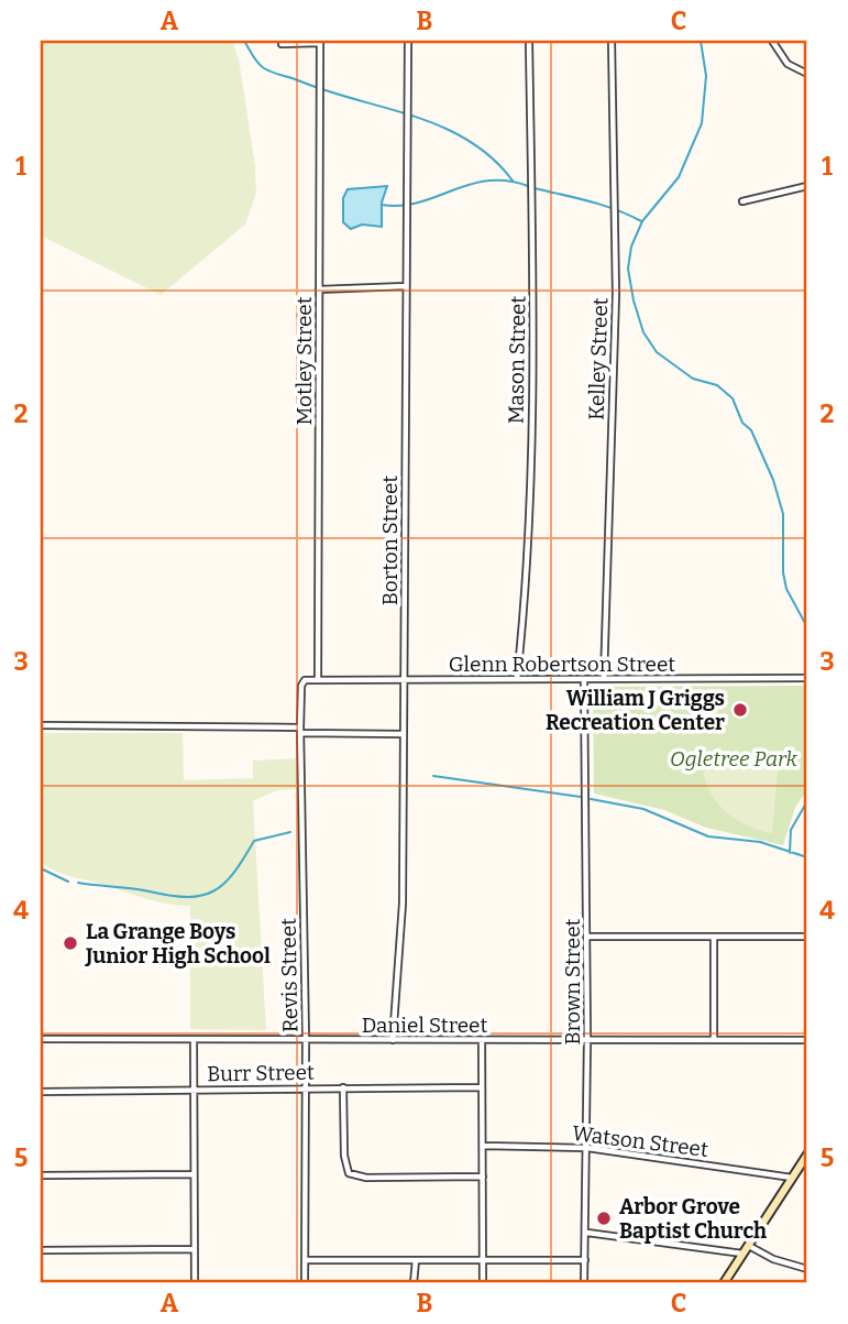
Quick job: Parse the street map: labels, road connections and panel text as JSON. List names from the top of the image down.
{
  "streets": {
    "street": [
      "Kelley Street",
      "Mason Street",
      "Motley Street",
      "Borton Street",
      "Glenn Robertson Street",
      "Revis Street",
      "Brown Street",
      "Daniel Street",
      "Burr Street",
      "Watson Street"
    ]
  },
  "crossings": [
    ["Kelley Street", "Glenn Robertson Street"],
    ["Mason Street", "Glenn Robertson Street"],
    ["Motley Street", "Glenn Robertson Street"],
    ["Motley Street", "Revis Street"],
    ["Borton Street", "Glenn Robertson Street"],
    ["Borton Street", "Daniel Street"],
    ["Glenn Robertson Street", "Revis Street"],
    ["Glenn Robertson Street", "Brown Street"],
    ["Revis Street", "Daniel Street"],
    ["Revis Street", "Burr Street"],
    ["Brown Street", "Daniel Street"],
    ["Brown Street", "Watson Street"]
  ],
  "parks": ["Ogletree Park"],
  "places": ["William J Griggs Recreation Center", "La Grange Boys Junior High School", "Arbor Grove Baptist Church"],
  "grid": {
    "columns": ["A", "B", "C"],
    "rows": [
      "1",
      "2",
      "3",
      "4",
      "5"
    ]
  }
}
